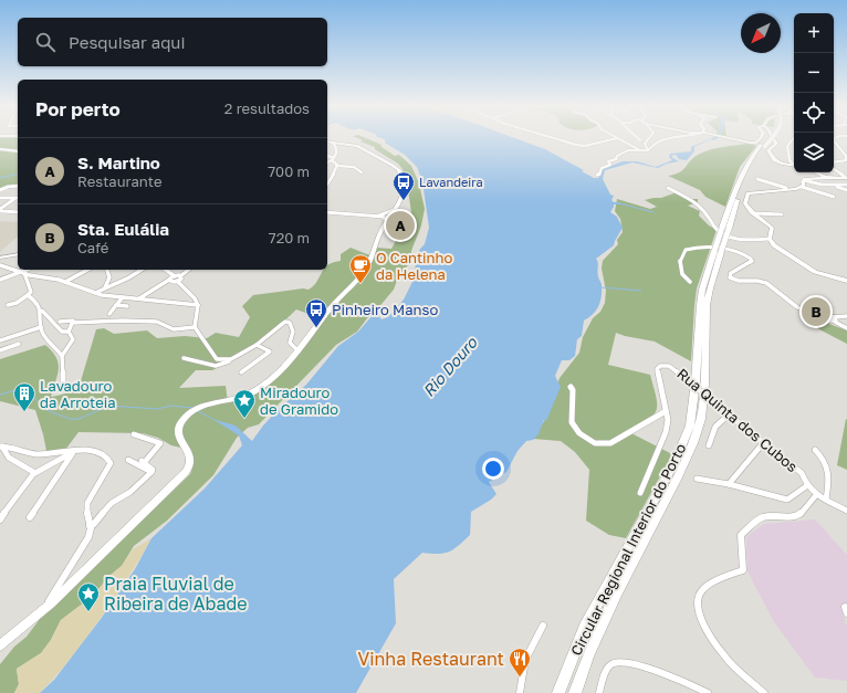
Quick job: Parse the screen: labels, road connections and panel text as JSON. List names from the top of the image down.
{
  "streets": {
    "highway": ["Circular Regional Interior do Porto"],
    "street": ["Rua Quinta dos Cubos"]
  },
  "water": ["Rio Douro"],
  "places": {
    "bus stop": ["Lavandeira", "Pinheiro Manso"],
    "cafe": ["O Cantinho da Helena"],
    "building": ["Lavadouro da Arroteia"],
    "place": ["Miradouro de Gramido", "Praia Fluvial de Ribeira de Abade"],
    "restaurant": ["Vinha Restaurant"]
  },
  "north": "bottom left",
  "page": {
    "map_buttons": ["+", "−"],
    "search": "Pesquisar aqui",
    "heading": ["Por perto", "2 resultados"],
    "list": [
      {
        "mark": "A",
        "name": "S. Martino",
        "note": "Restaurante",
        "value": "700 m"
      },
      {
        "mark": "B",
        "name": "Sta. Eulália",
        "note": "Café",
        "value": "720 m"
      }
    ],
    "pins": ["A", "B"]
  }
}
